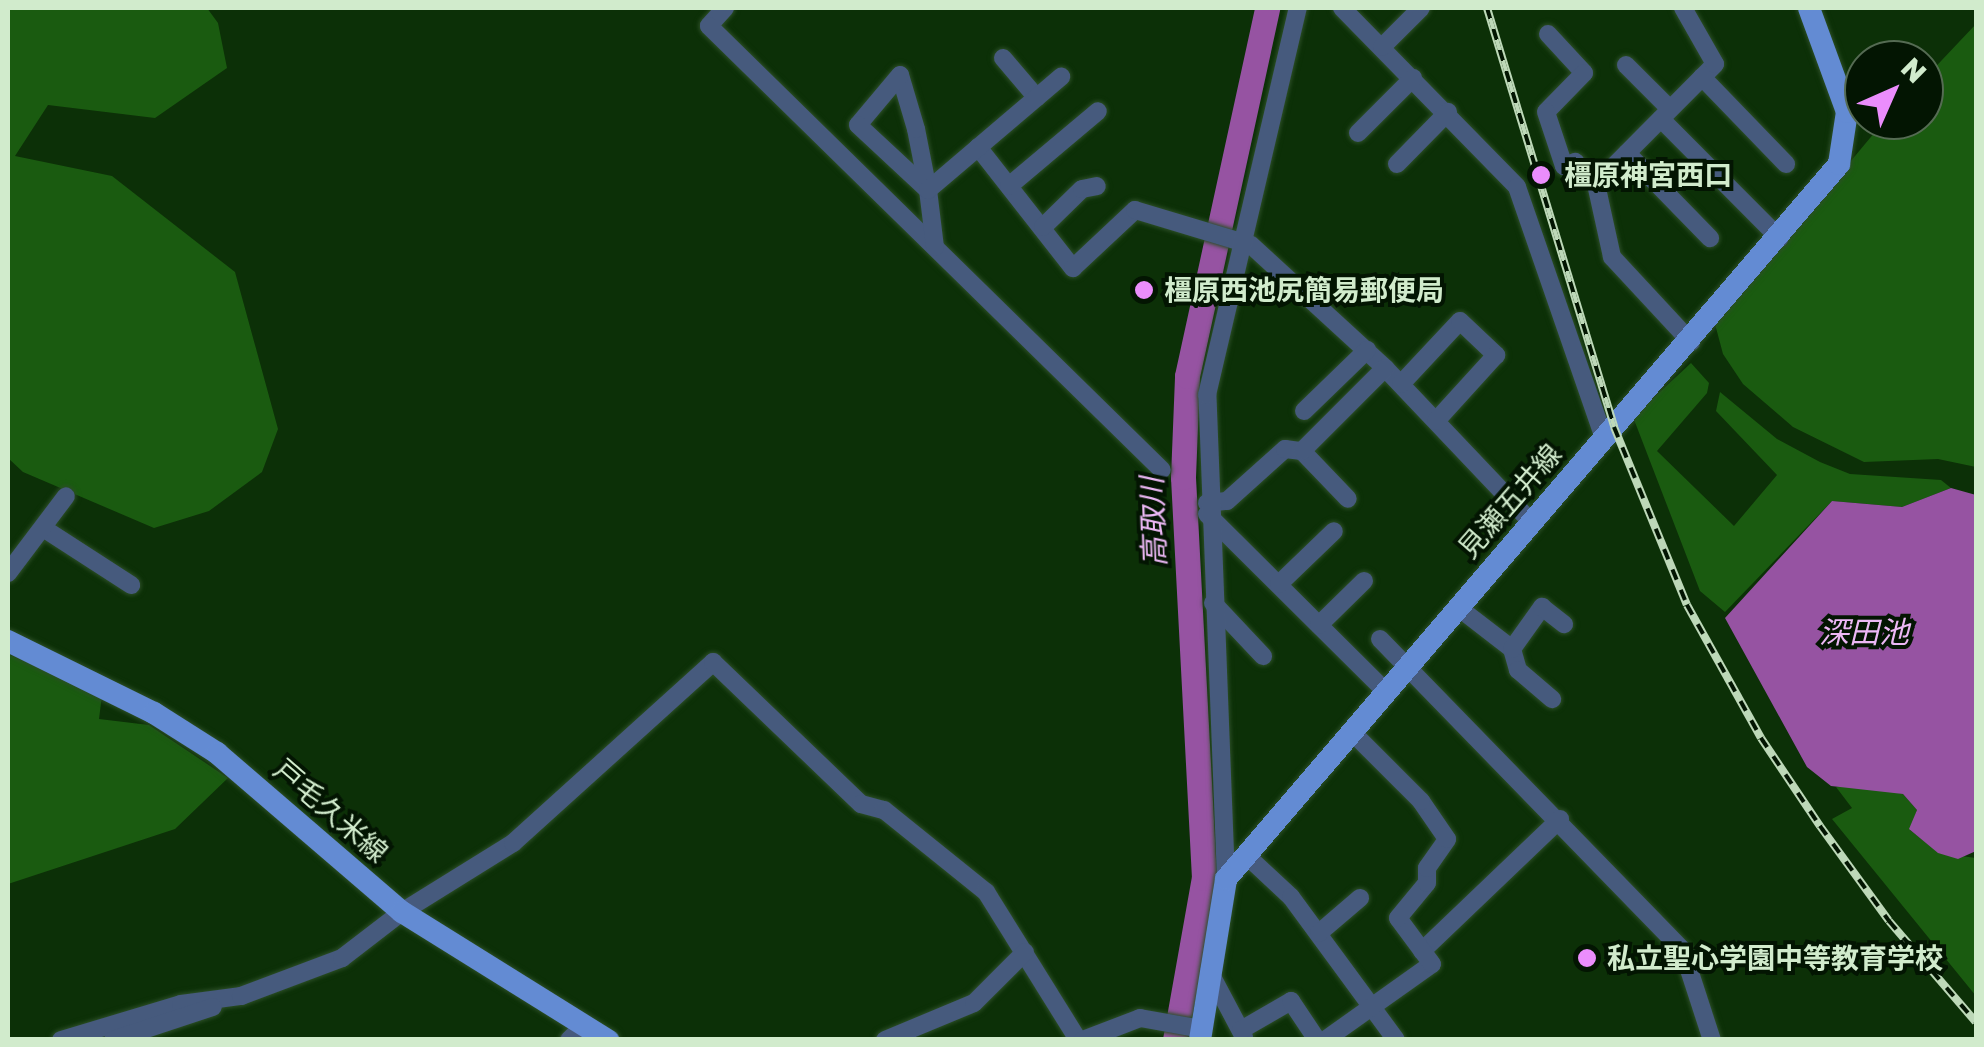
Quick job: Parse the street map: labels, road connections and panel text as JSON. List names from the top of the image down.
{
  "streets": {
    "main road": ["見瀬五井線", "戸毛久米線"]
  },
  "water": ["高取川", "深田池"],
  "places": ["橿原神宮西口", "橿原西池尻簡易郵便局", "私立聖心学園中等教育学校"],
  "north": "top right"
}
